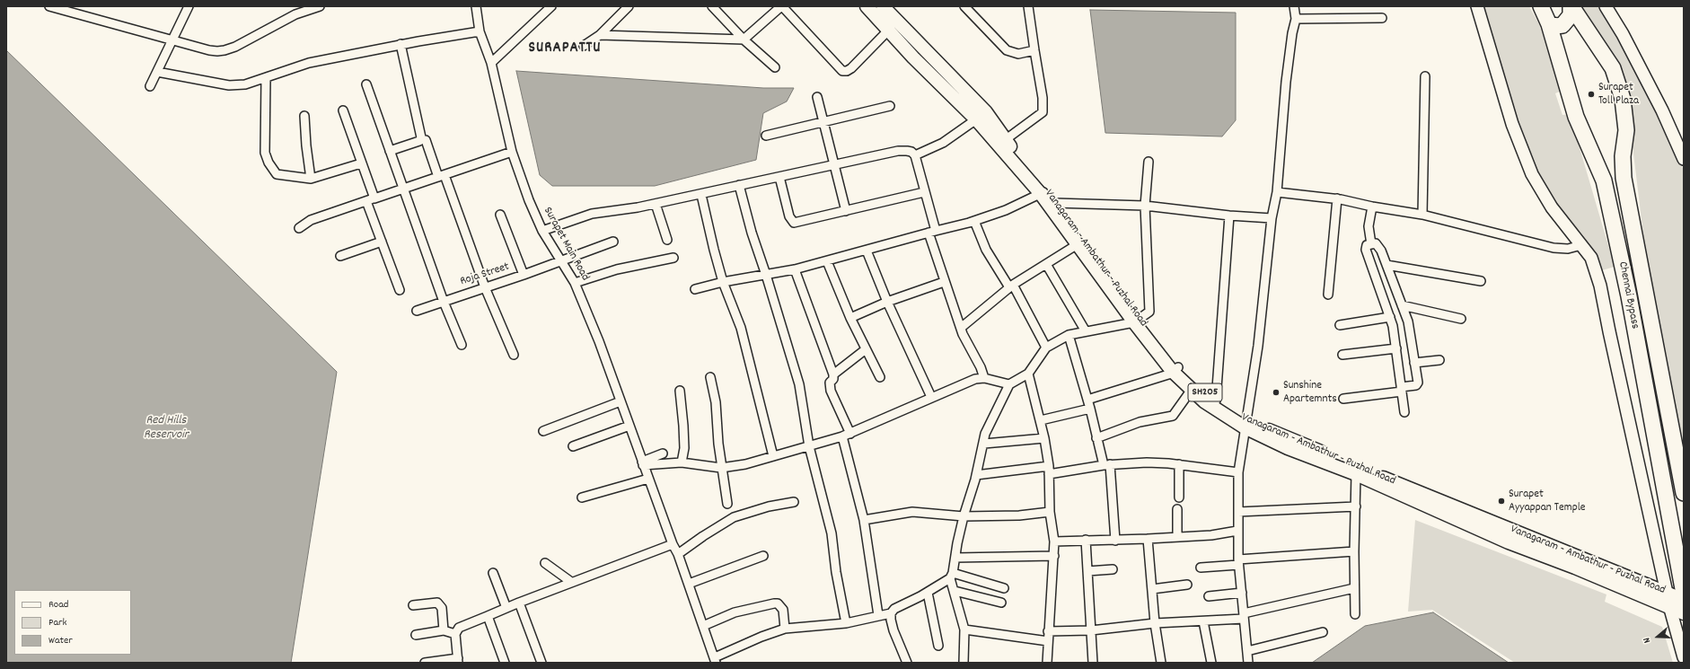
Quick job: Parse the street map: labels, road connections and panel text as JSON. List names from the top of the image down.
{
  "streets": {
    "highway": ["Chennai Bypass"],
    "main road": ["Vanagaram - Ambathur - Puzhal Road", "SH205"],
    "street": ["Surapet Main Road", "Roja Street"]
  },
  "crossings": [
    ["Surapet Main Road", "Roja Street"]
  ],
  "districts": ["SURAPATTU"],
  "water": ["Red Hills Reservoir"],
  "places": ["Surapet Toll Plaza", "Sunshine Apartemnts", "Surapet Ayyappan Temple"],
  "legend": ["Road", "Park", "Water"],
  "north": "left"
}
